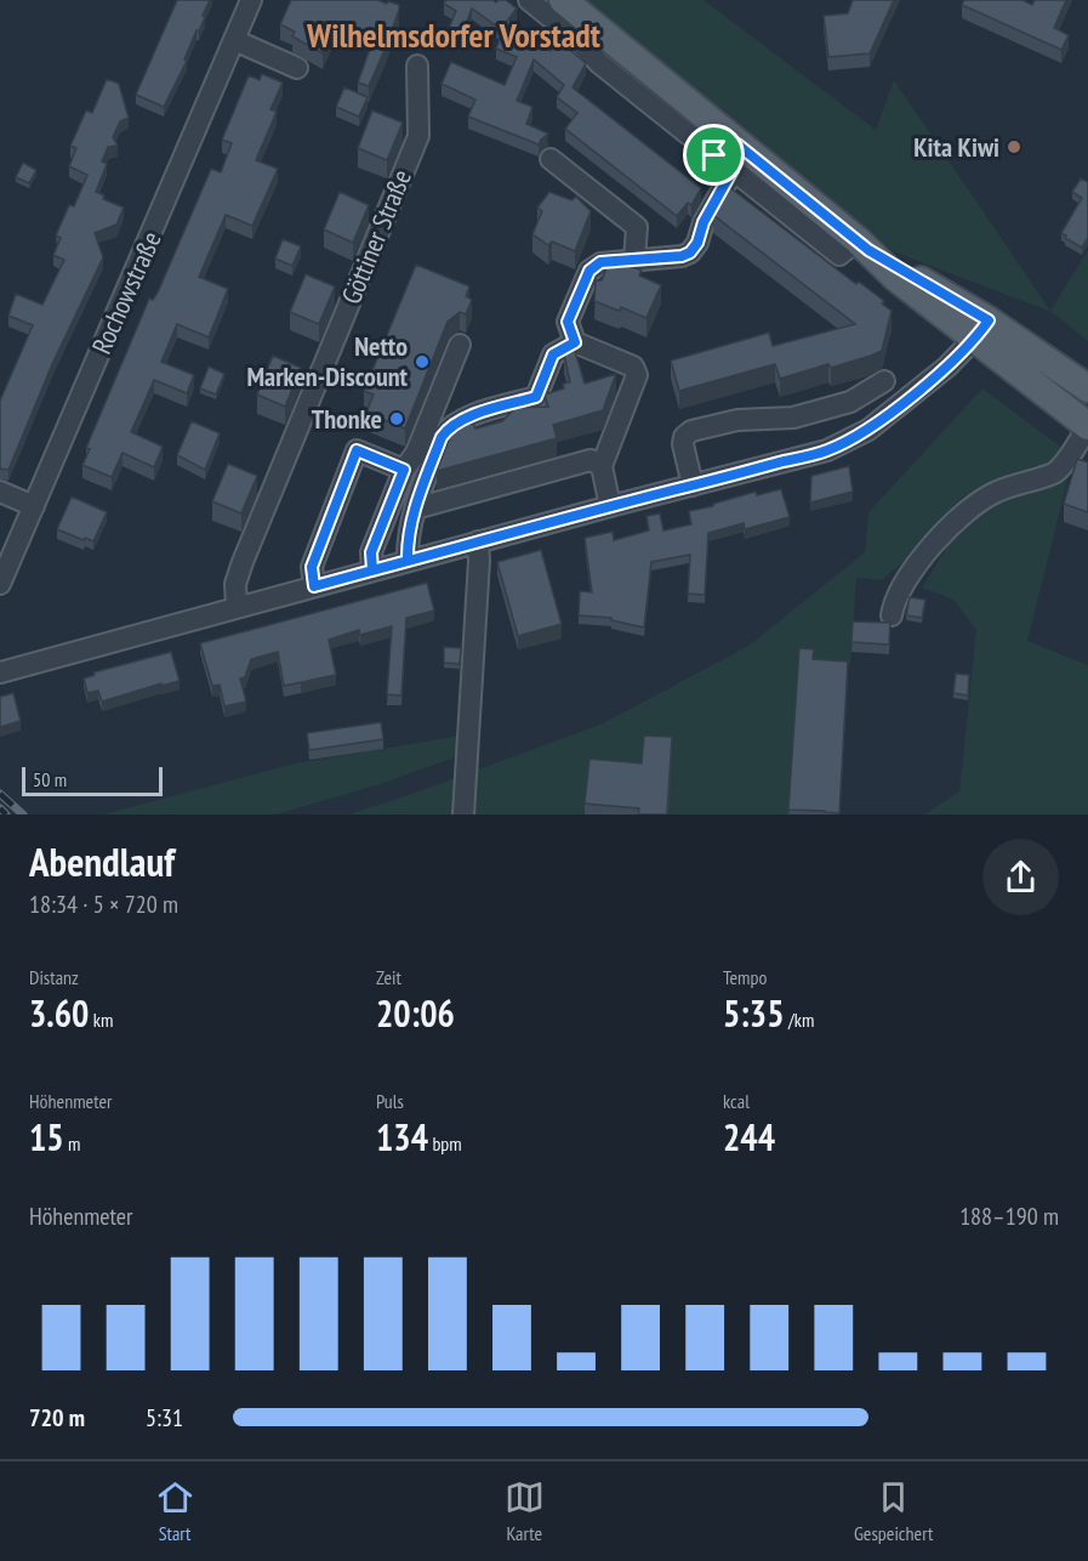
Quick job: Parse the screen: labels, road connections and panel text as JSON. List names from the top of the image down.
{
  "streets": {
    "street": ["Göttiner Straße", "Rochowstraße"]
  },
  "districts": ["Wilhelmsdorfer Vorstadt"],
  "places": ["Kita Kiwi", "Netto Marken-Discount", "Thonke"],
  "scale_bar": "50 m",
  "page": {
    "scale": "50 m",
    "heading": ["Abendlauf", "18:34 · 5 × 720 m"],
    "stats": [
      ["Distanz", "3.60 km"],
      ["Zeit", "20:06"],
      ["Tempo", "5:35 /km"],
      ["Höhenmeter", "15 m"],
      ["Puls", "134 bpm"],
      ["kcal", "244"]
    ],
    "chart": ["Höhenmeter", "188–190 m"],
    "list": [
      {
        "name": "720 m",
        "note": "5:31"
      }
    ],
    "tabs": ["Start", "Karte", "Gespeichert"]
  }
}
